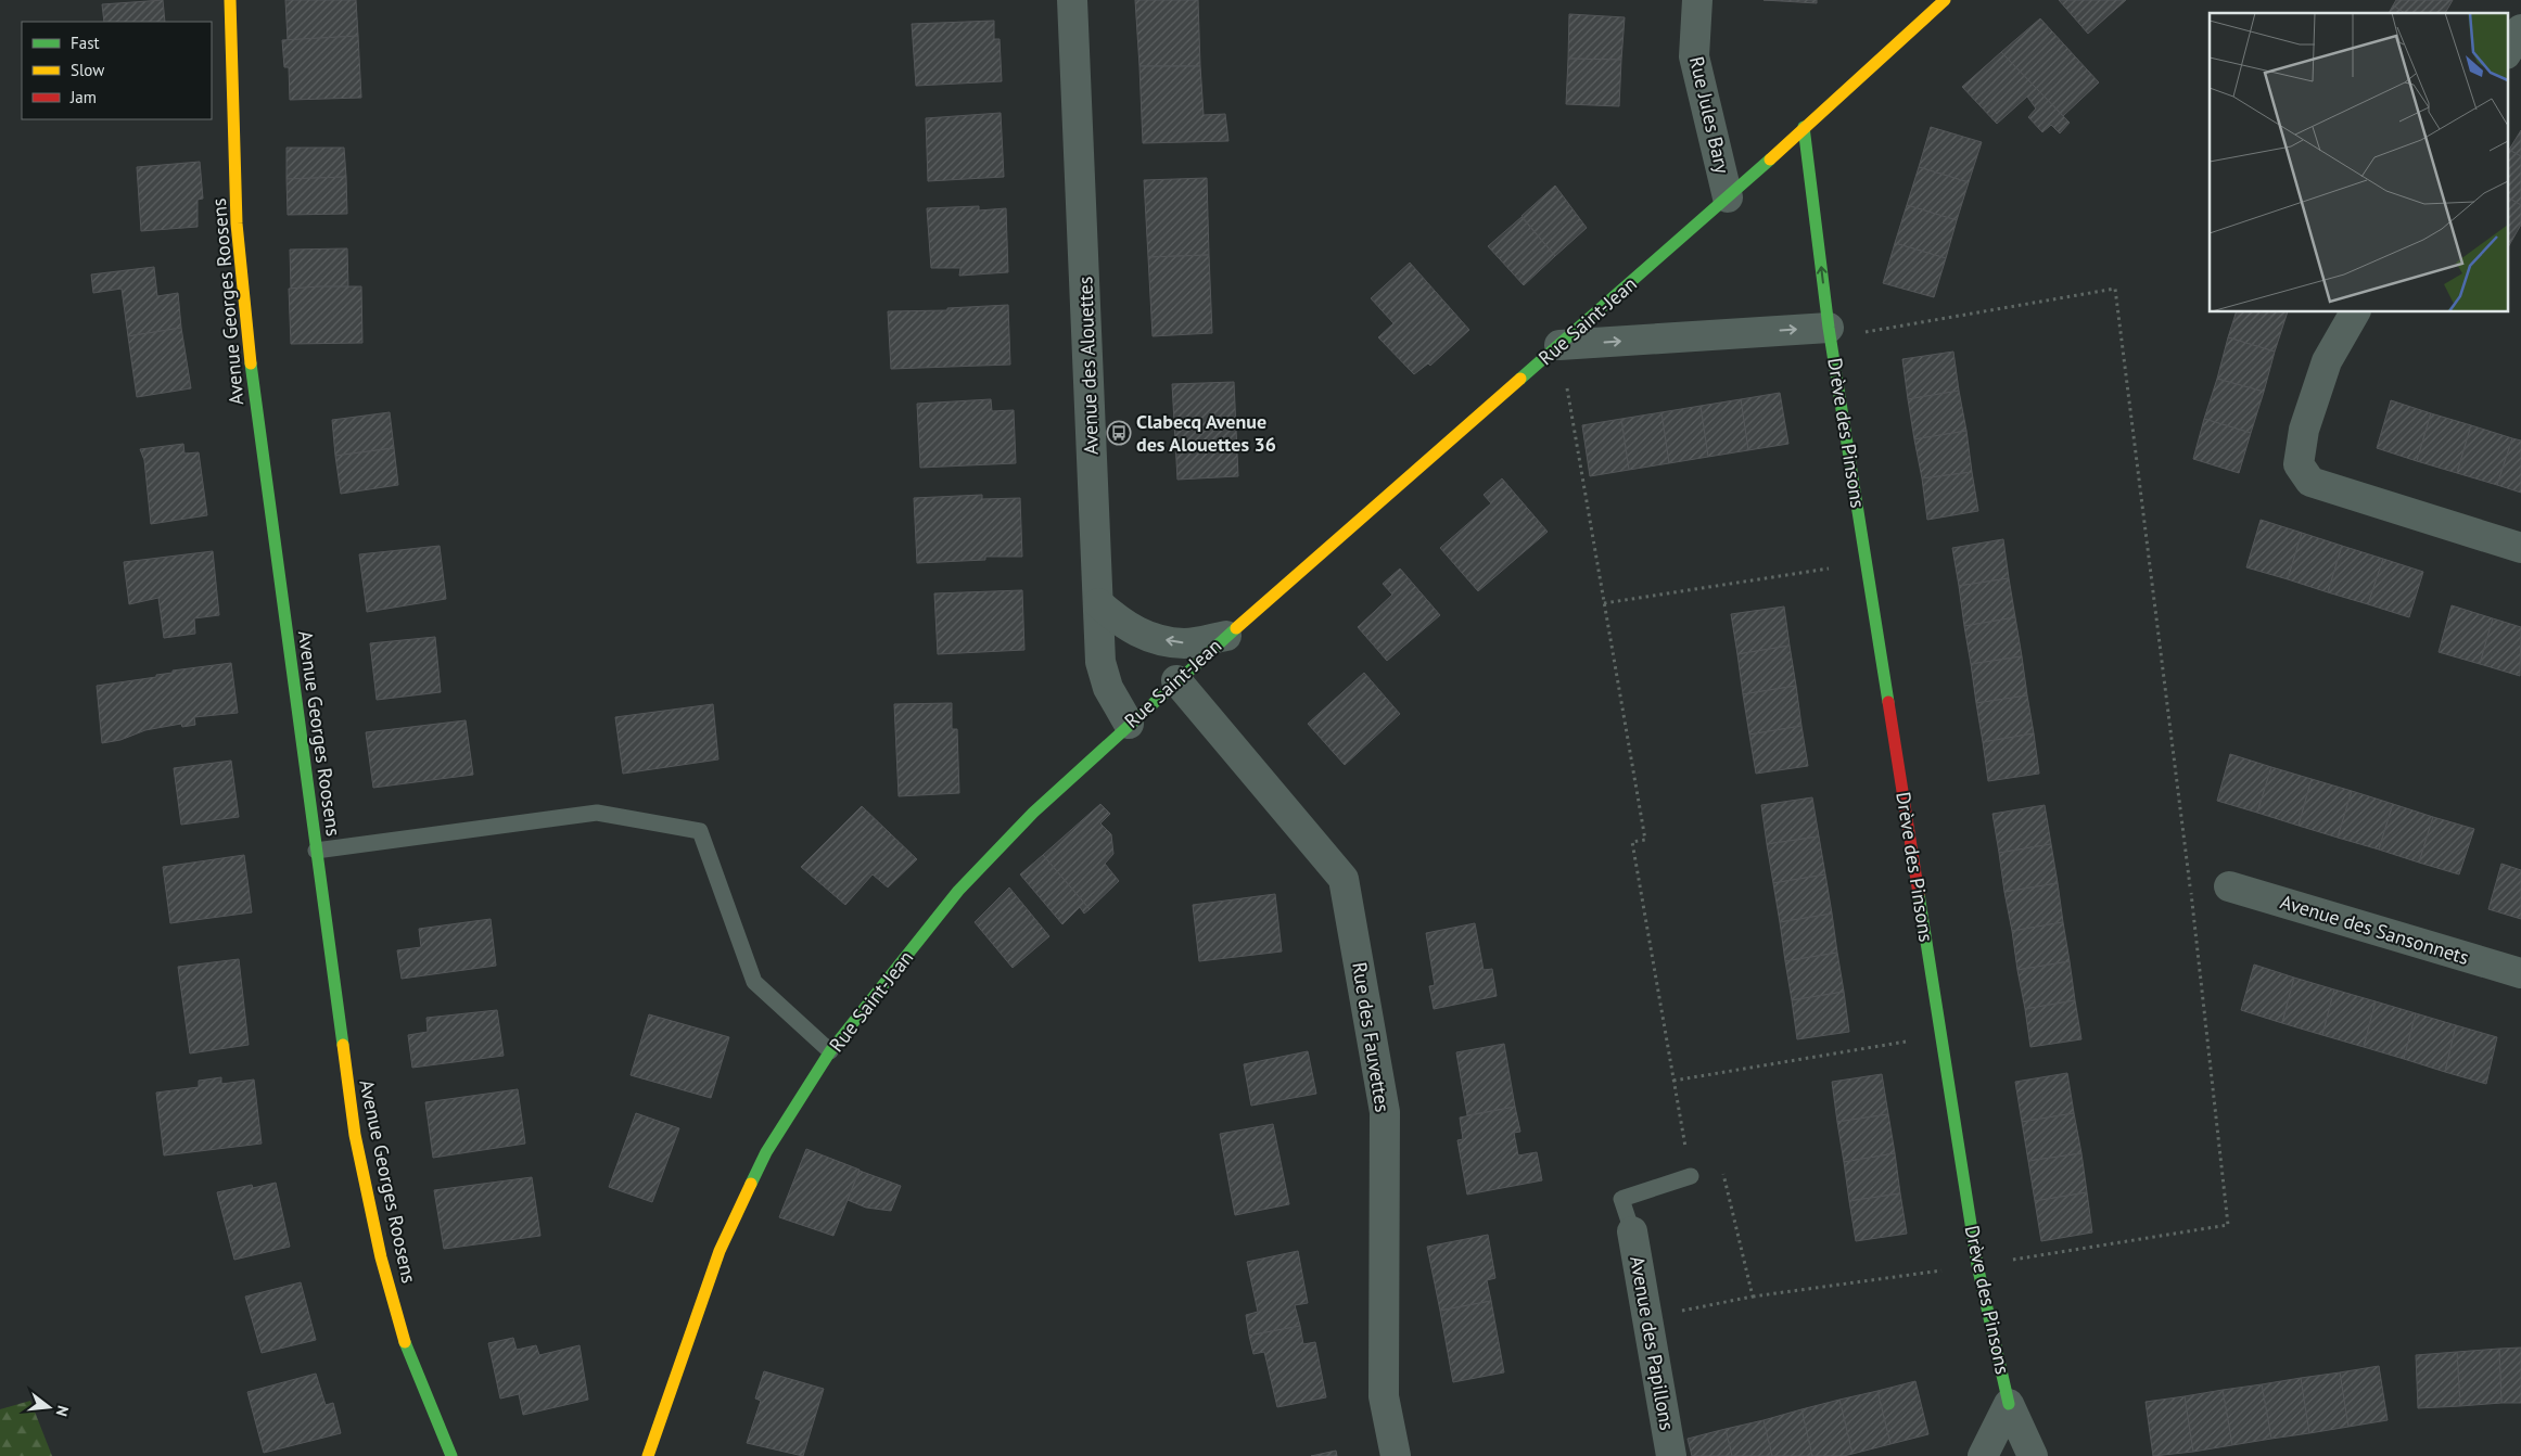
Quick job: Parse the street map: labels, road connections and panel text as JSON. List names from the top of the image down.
{
  "streets": {
    "street": [
      "Rue Jules Bary",
      "Avenue Georges Roosens",
      "Rue Saint-Jean",
      "Avenue des Alouettes",
      "Drève des Pinsons",
      "Avenue des Sansonnets",
      "Rue des Fauvettes",
      "Avenue des Papillons"
    ]
  },
  "crossings": [
    ["Rue Jules Bary", "Rue Saint-Jean"],
    ["Rue Saint-Jean", "Avenue des Alouettes"],
    ["Rue Saint-Jean", "Drève des Pinsons"],
    ["Rue Saint-Jean", "Rue des Fauvettes"]
  ],
  "places": {
    "bus stop": ["Clabecq Avenue des Alouettes 36"]
  },
  "legend": ["Fast", "Slow", "Jam"],
  "north": "right"
}
